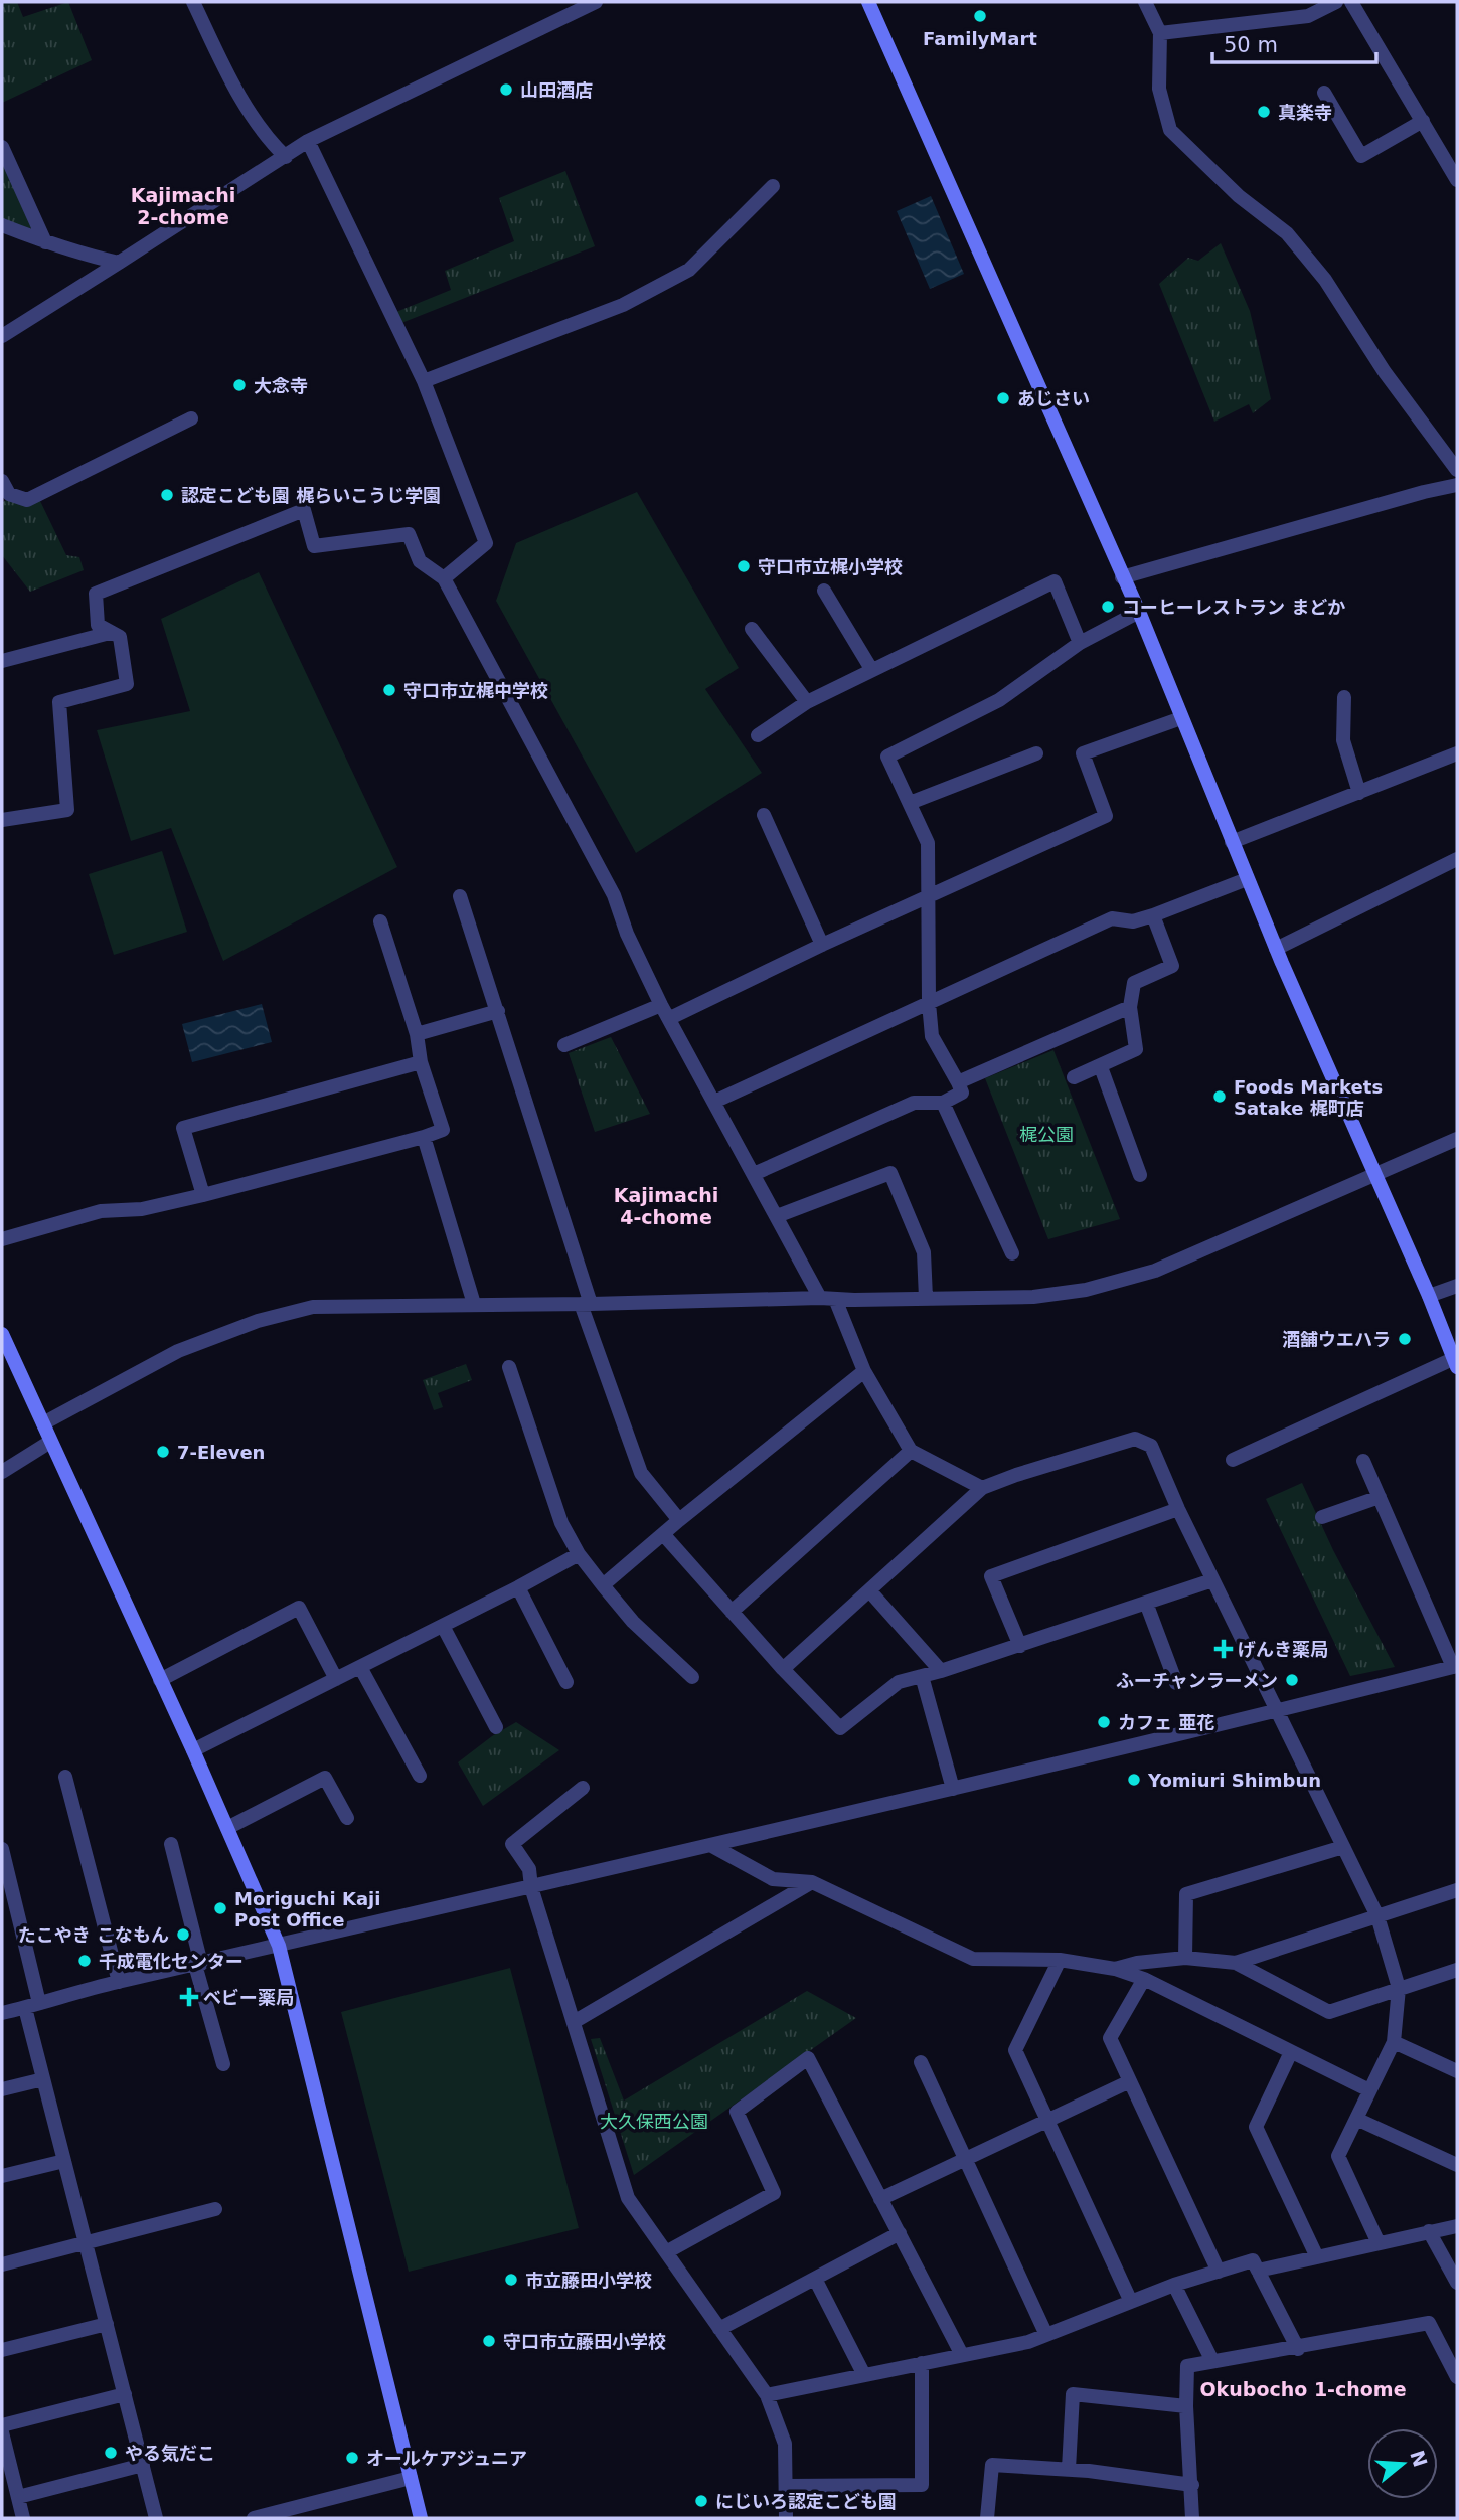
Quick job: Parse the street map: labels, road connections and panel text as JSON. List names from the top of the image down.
{
  "districts": ["Kajimachi 2-chome", "Kajimachi 4-chome", "Okubocho 1-chome"],
  "parks": ["梶公園", "大久保西公園"],
  "places": {
    "other": [
      "FamilyMart",
      "山田酒店",
      "真楽寺",
      "大念寺",
      "あじさい",
      "認定こども園 梶らいこうじ学園",
      "守口市立梶小学校",
      "コーヒーレストラン まどか",
      "守口市立梶中学校",
      "Foods Markets Satake 梶町店",
      "酒舗ウエハラ",
      "7-Eleven",
      "ふーチャンラーメン",
      "カフェ 亜花",
      "Yomiuri Shimbun",
      "Moriguchi Kaji Post Office",
      "たこやき こなもん",
      "千成電化センター",
      "市立藤田小学校",
      "守口市立藤田小学校",
      "やる気だこ",
      "オールケアジュニア",
      "にじいろ認定こども園"
    ],
    "health": ["げんき薬局", "ベビー薬局"]
  },
  "scale_bar": "50 m",
  "north": "right"
}
